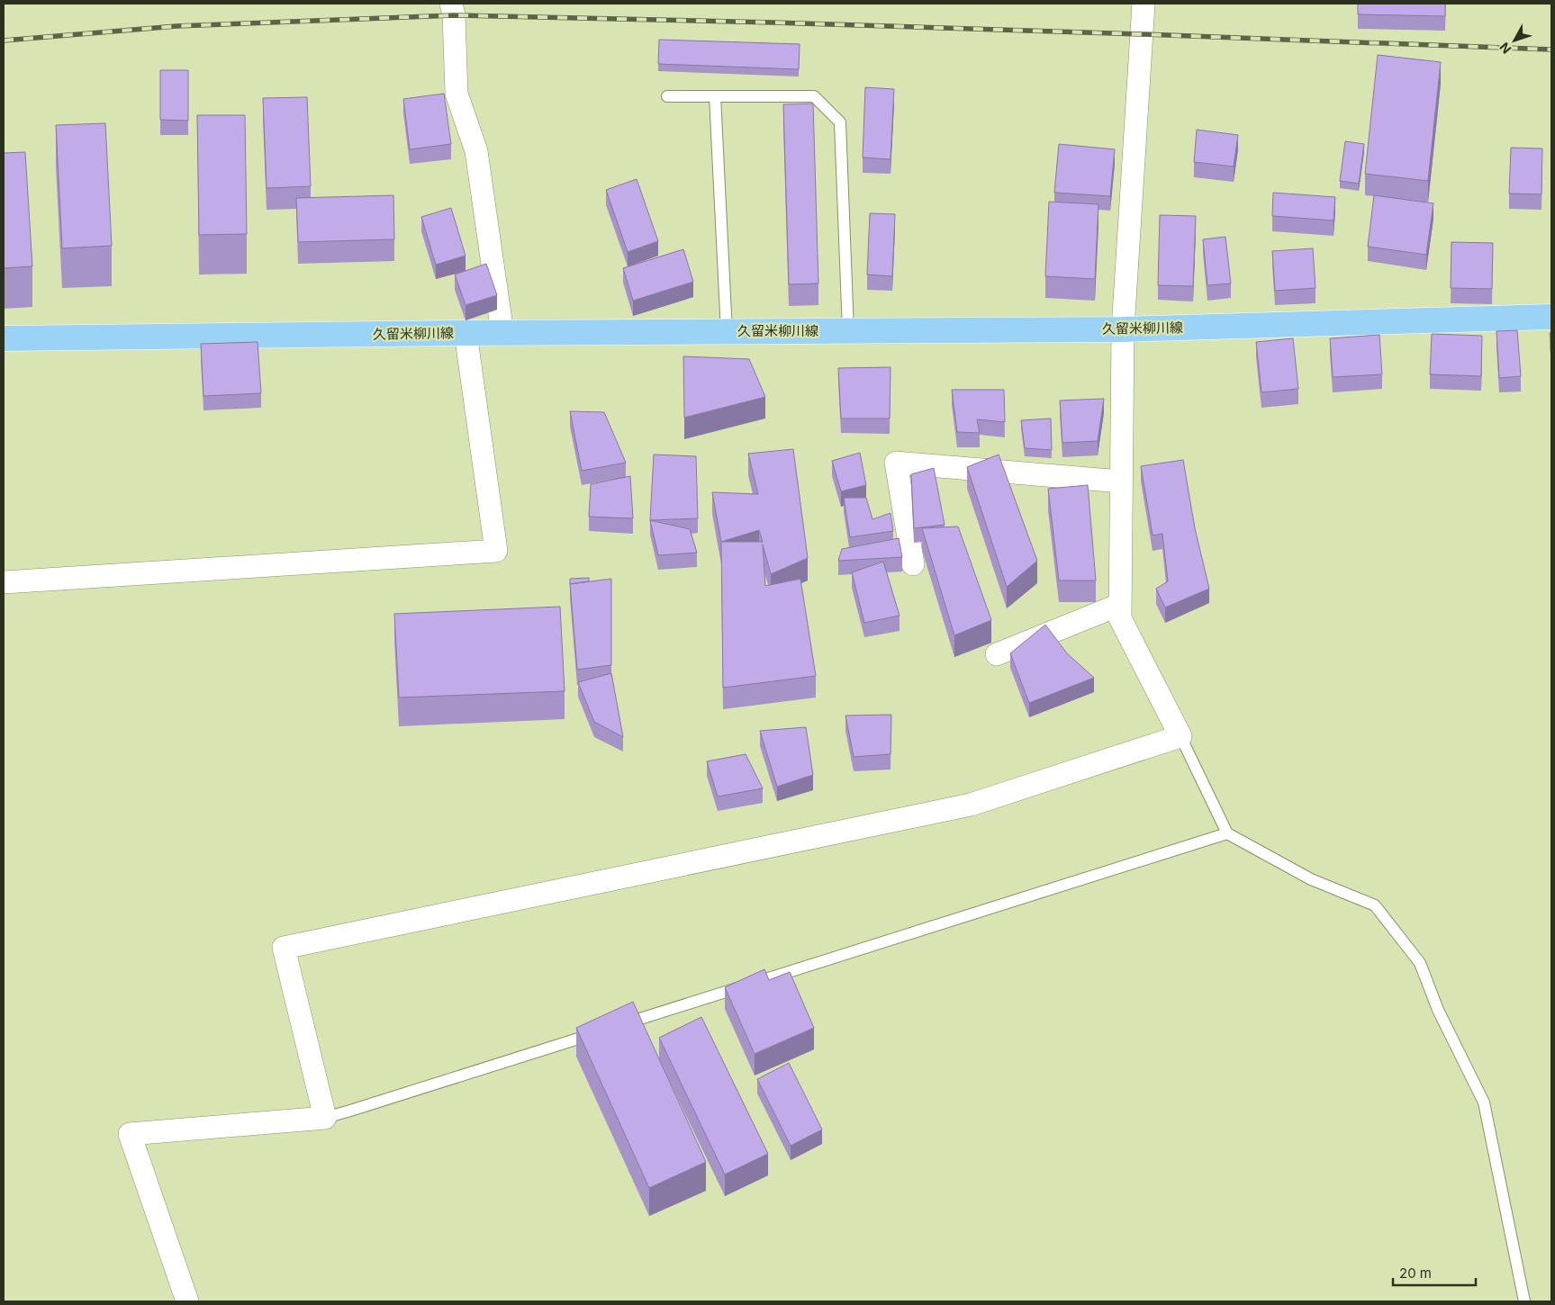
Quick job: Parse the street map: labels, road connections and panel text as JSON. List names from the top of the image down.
{
  "streets": {
    "main road": ["久留米柳川線"]
  },
  "scale_bar": "20 m",
  "north": "bottom left"
}
